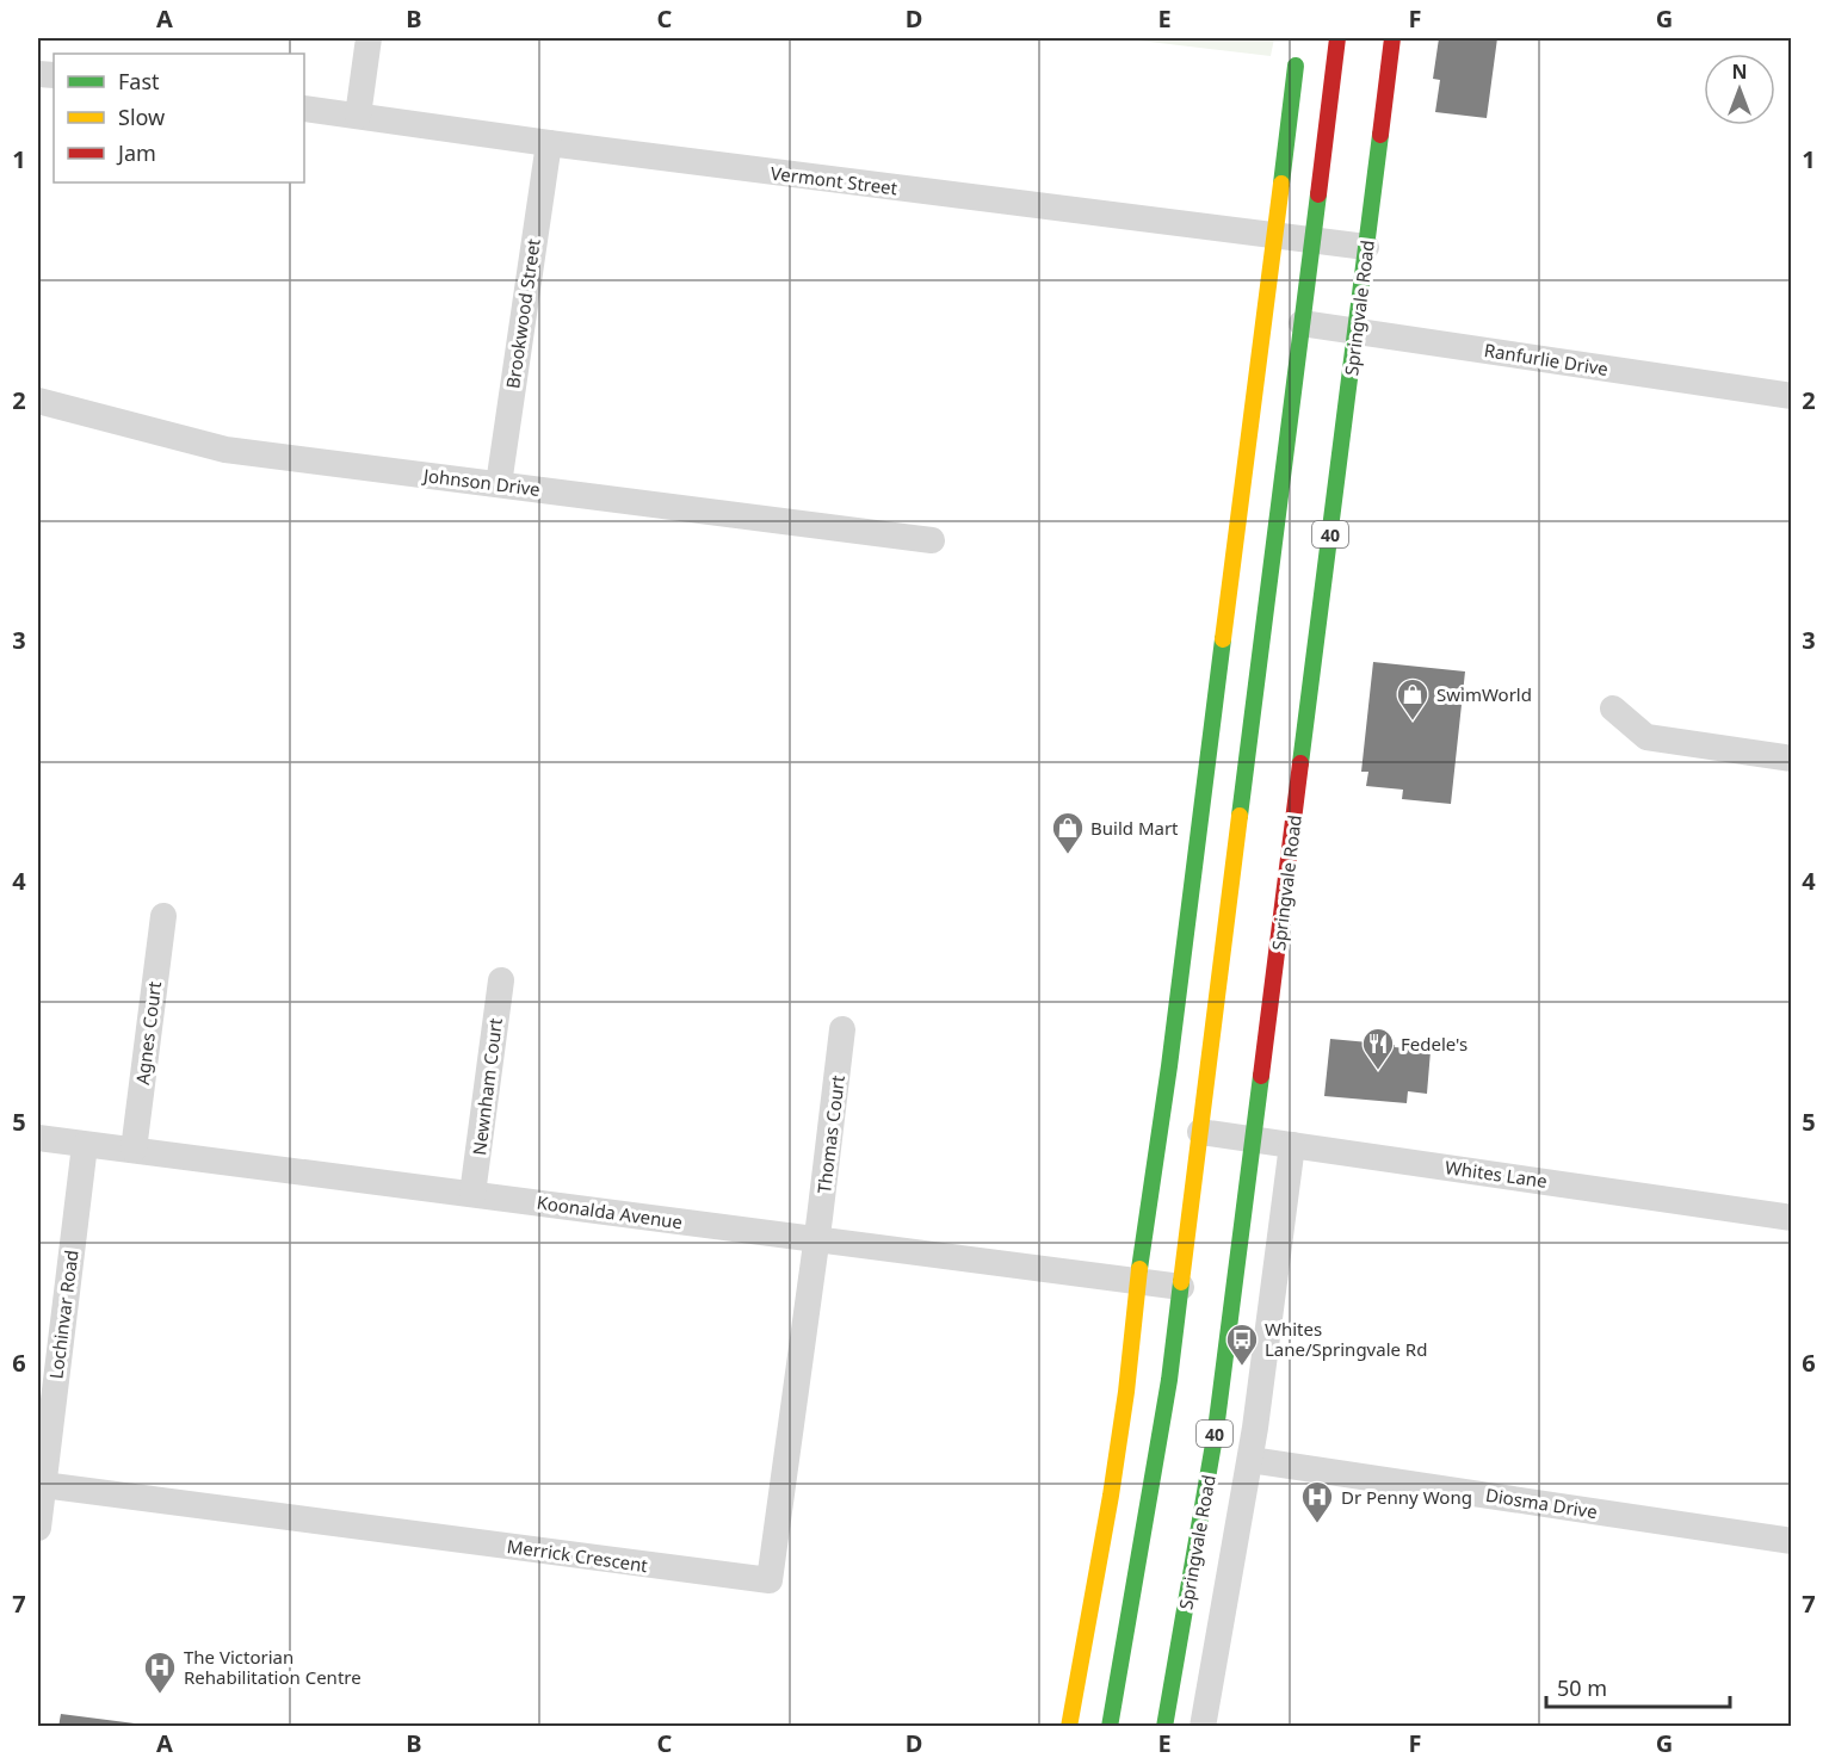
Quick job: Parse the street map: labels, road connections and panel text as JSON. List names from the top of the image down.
{
  "streets": {
    "main road": ["Springvale Road", "40"],
    "street": [
      "Vermont Street",
      "Brookwood Street",
      "Ranfurlie Drive",
      "Johnson Drive",
      "Agnes Court",
      "Newnham Court",
      "Thomas Court",
      "Whites Lane",
      "Koonalda Avenue",
      "Lochinvar Road",
      "Diosma Drive",
      "Merrick Crescent"
    ]
  },
  "crossings": [
    ["Vermont Street", "Springvale Road"],
    ["Vermont Street", "Brookwood Street"],
    ["Springvale Road", "Ranfurlie Drive"],
    ["Springvale Road", "Whites Lane"],
    ["Brookwood Street", "Johnson Drive"],
    ["Agnes Court", "Koonalda Avenue"],
    ["Newnham Court", "Koonalda Avenue"],
    ["Thomas Court", "Koonalda Avenue"],
    ["Thomas Court", "Merrick Crescent"],
    ["Koonalda Avenue", "Lochinvar Road"],
    ["Koonalda Avenue", "Merrick Crescent"],
    ["Lochinvar Road", "Merrick Crescent"]
  ],
  "places": {
    "shop": ["SwimWorld", "Build Mart"],
    "restaurant": ["Fedele's"],
    "bus stop": ["Whites Lane/Springvale Rd"],
    "hospital": ["Dr Penny Wong", "The Victorian Rehabilitation Centre"]
  },
  "legend": ["Fast", "Slow", "Jam"],
  "scale_bar": "50 m",
  "north": "top",
  "grid": {
    "columns": [
      "A",
      "B",
      "C",
      "D",
      "E",
      "F",
      "G"
    ],
    "rows": [
      "1",
      "2",
      "3",
      "4",
      "5",
      "6",
      "7"
    ]
  }
}
